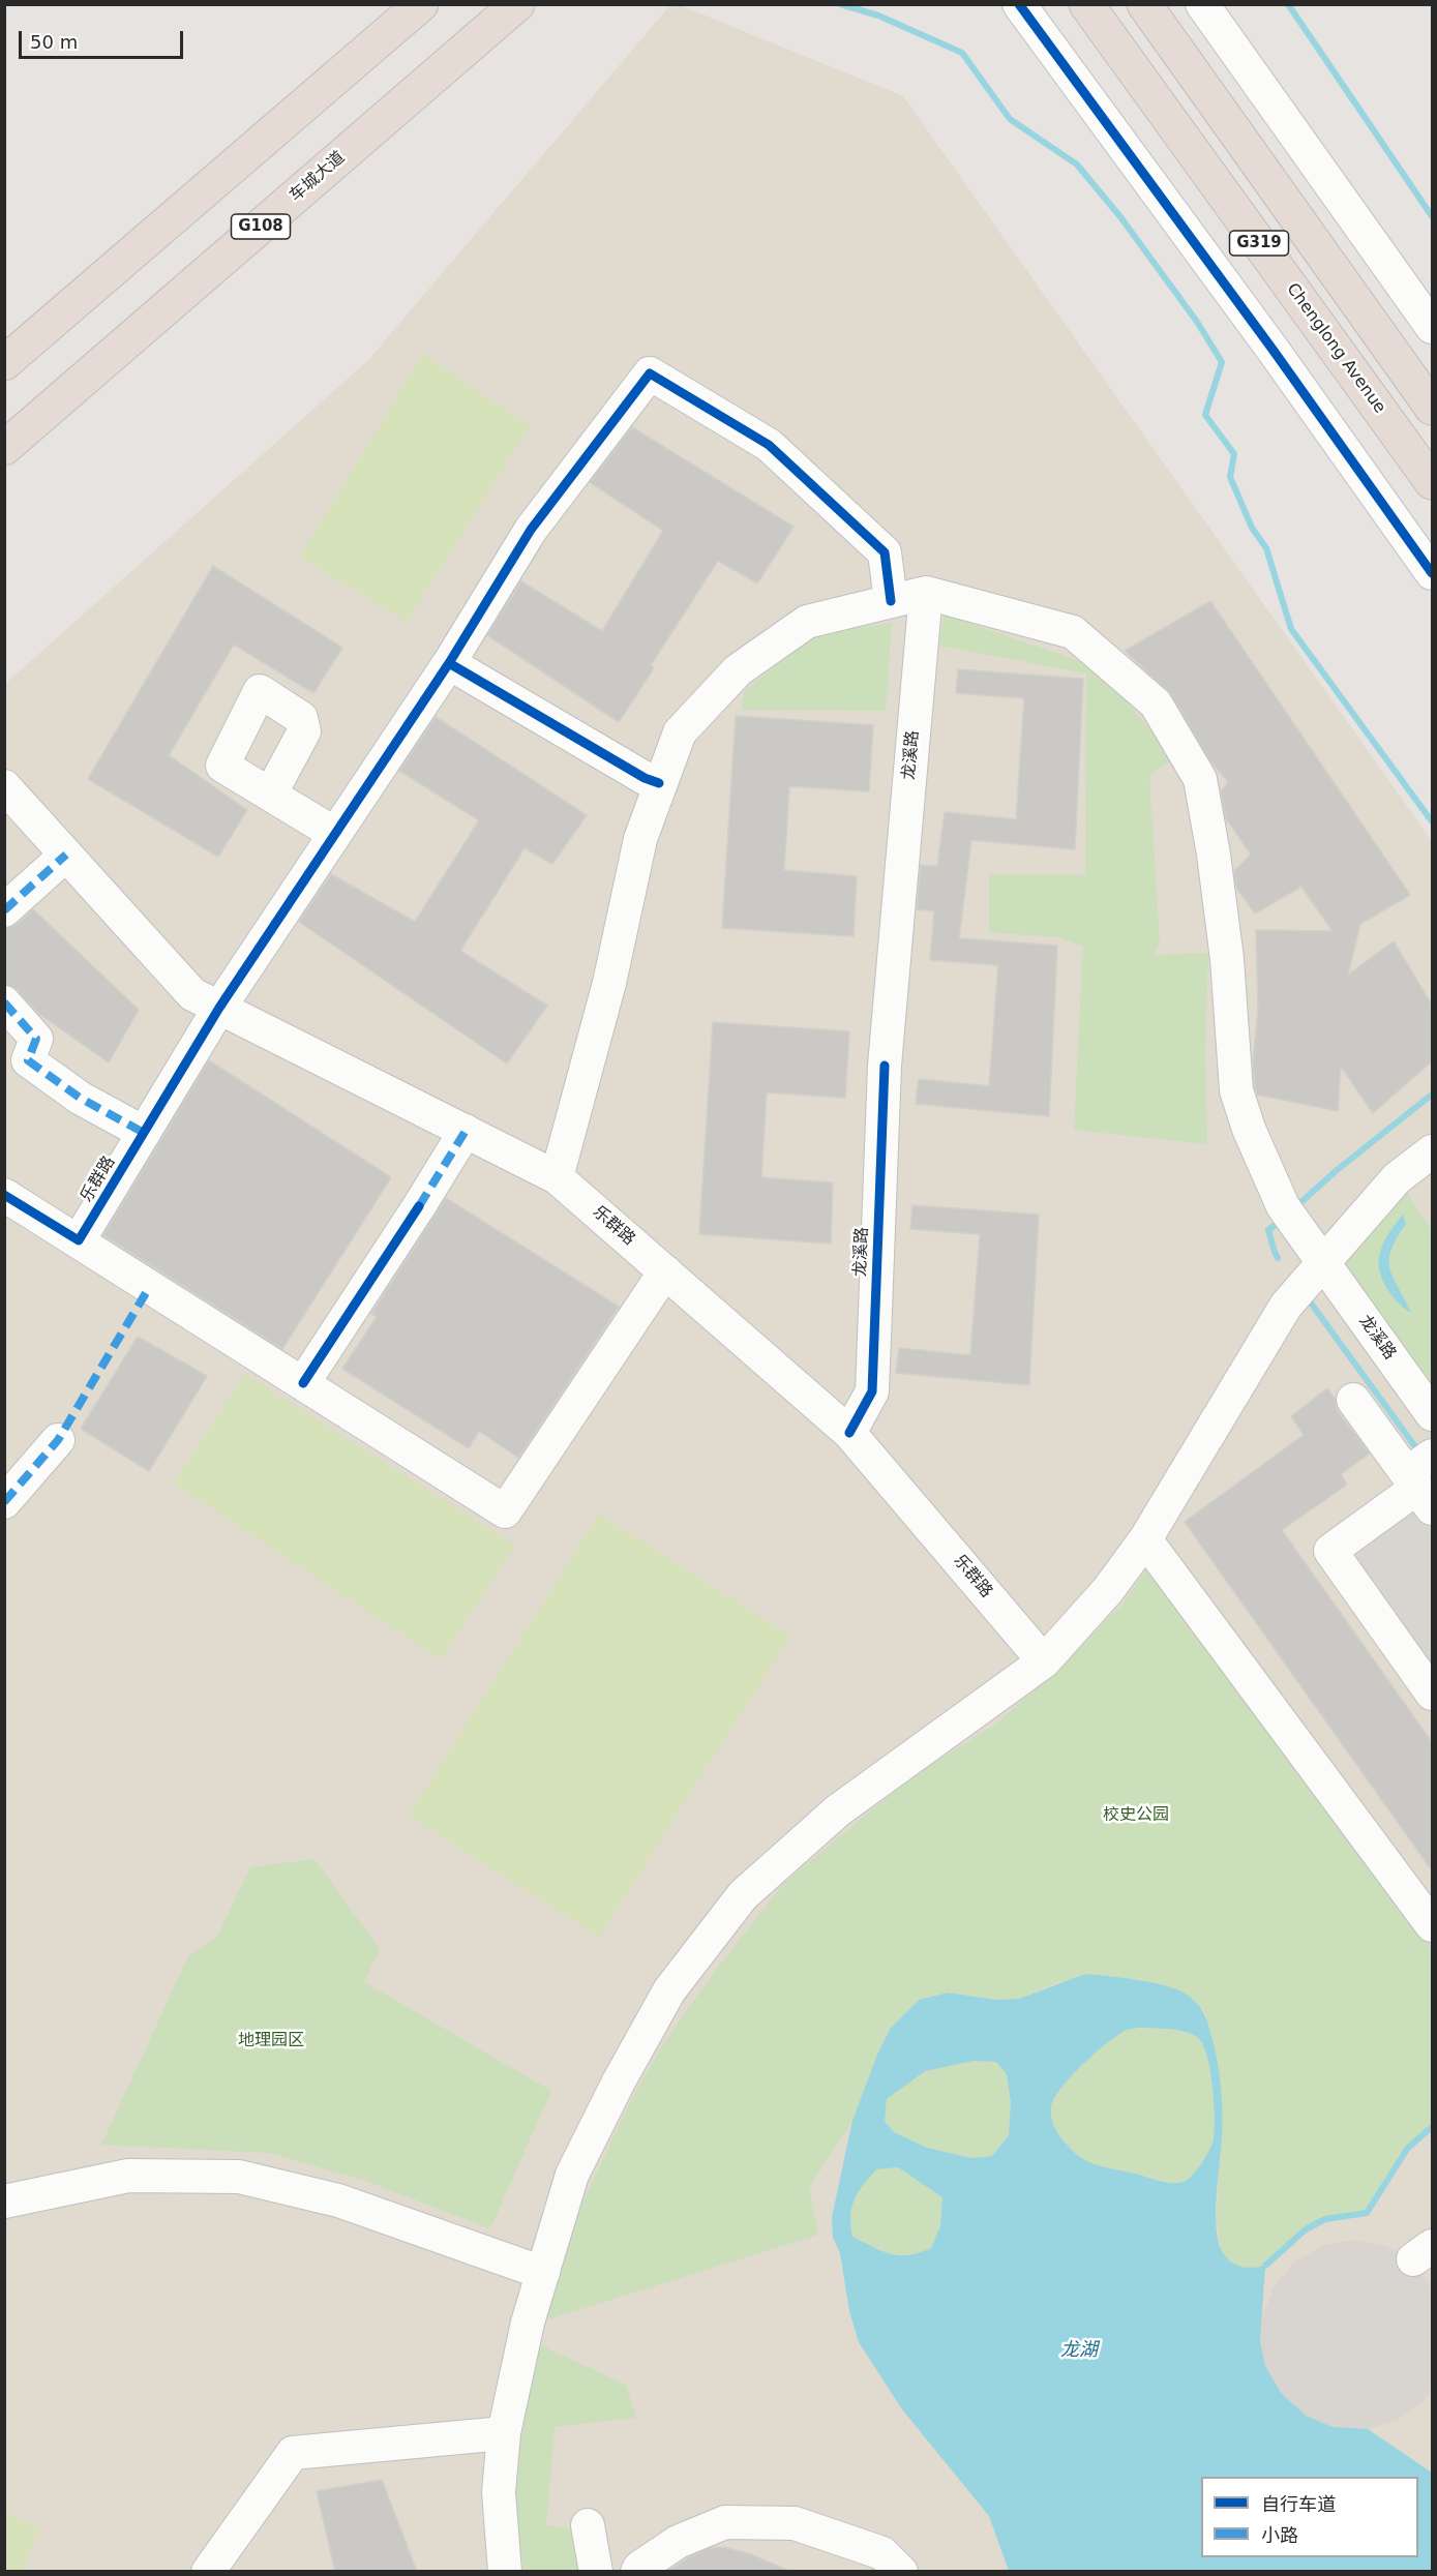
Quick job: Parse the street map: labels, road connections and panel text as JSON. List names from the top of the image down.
{
  "streets": {
    "highway": [
      "车城大道",
      "G108",
      "G319",
      "Chenglong Avenue"
    ],
    "street": ["龙溪路", "乐群路"]
  },
  "crossings": [
    ["龙溪路", "乐群路"]
  ],
  "water": ["龙湖"],
  "parks": ["校史公园", "地理园区"],
  "legend": ["自行车道", "小路"],
  "scale_bar": "50 m"
}
